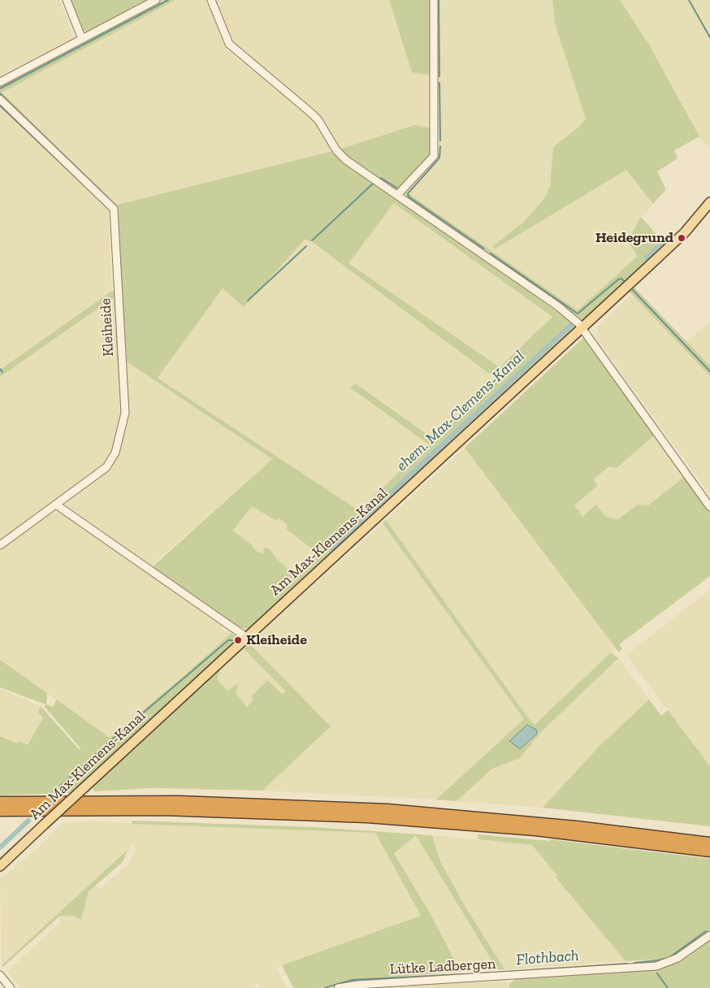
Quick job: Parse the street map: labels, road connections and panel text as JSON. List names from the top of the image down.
{
  "streets": {
    "main road": ["Am Max-Klemens-Kanal"],
    "street": ["Kleiheide", "Lütke Ladbergen"]
  },
  "water": ["ehem. Max-Clemens-Kanal", "Flothbach"],
  "places": ["Heidegrund", "Kleiheide"]
}
